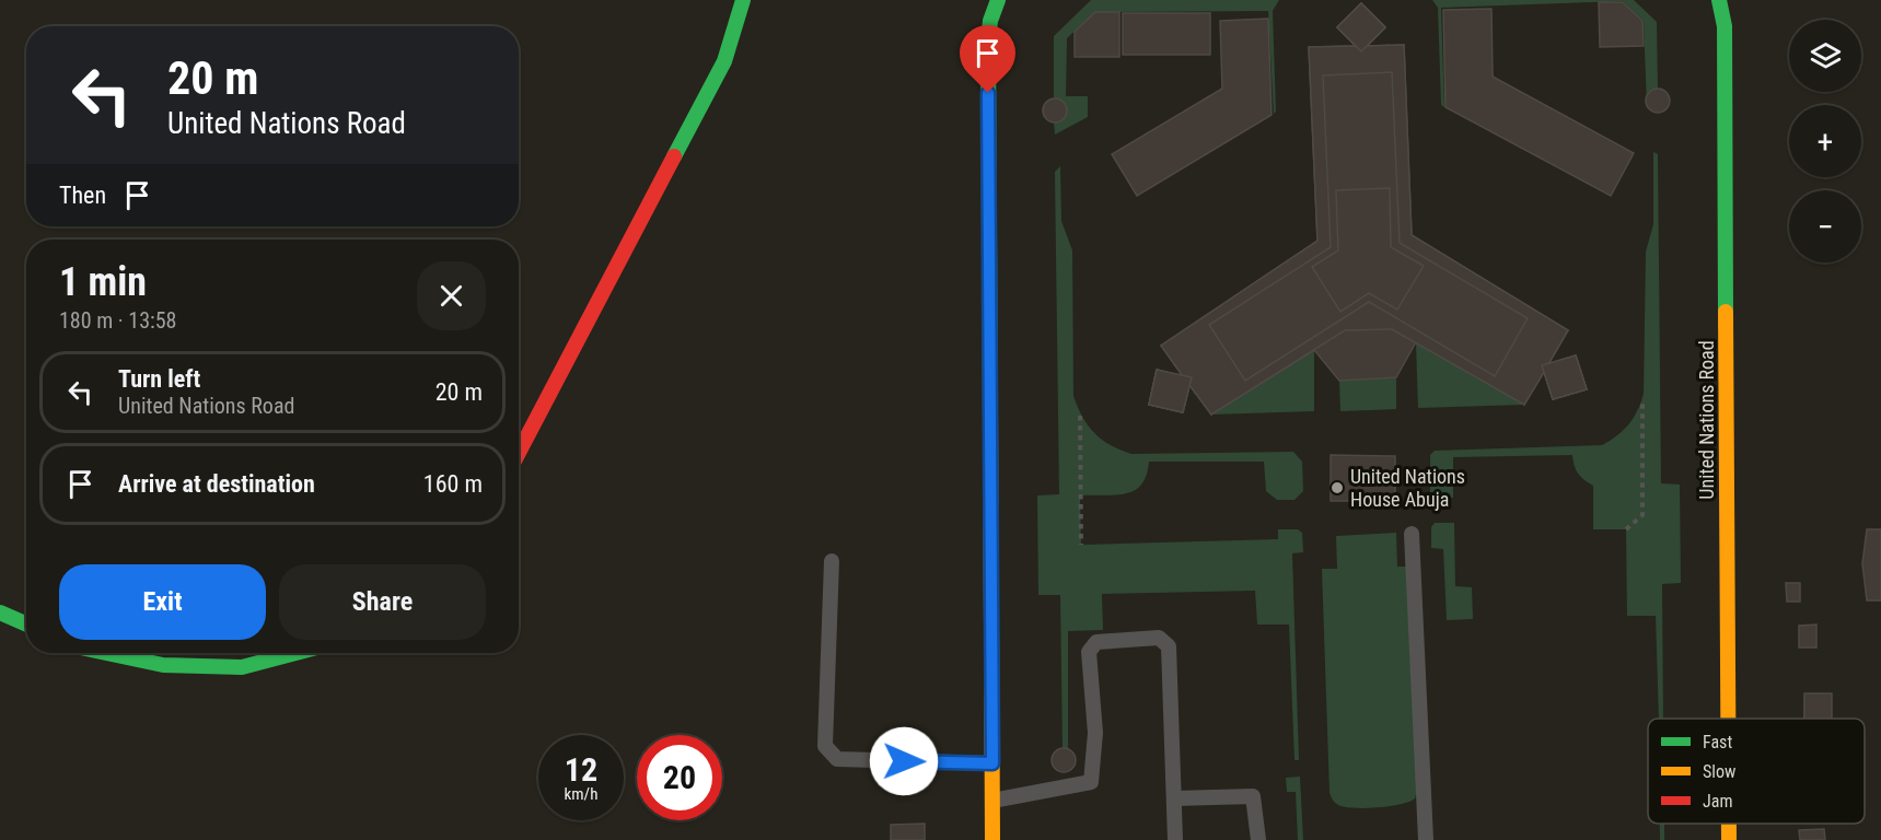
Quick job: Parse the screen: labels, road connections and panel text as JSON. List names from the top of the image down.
{
  "streets": {
    "main road": ["United Nations Road"]
  },
  "places": ["United Nations House Abuja"],
  "legend": ["Fast", "Slow", "Jam"],
  "page": {
    "map_buttons": ["+", "−"],
    "turn": ["20 m", "United Nations Road"],
    "then": "Then",
    "heading": ["1 min", "180 m · 13:58"],
    "list": [
      {
        "name": "Turn left",
        "note": "United Nations Road",
        "value": "20 m"
      },
      {
        "name": "Arrive at destination",
        "value": "160 m"
      }
    ],
    "buttons": ["Exit", "Share"],
    "speed": "12 km/h",
    "limit": "20"
  }
}
